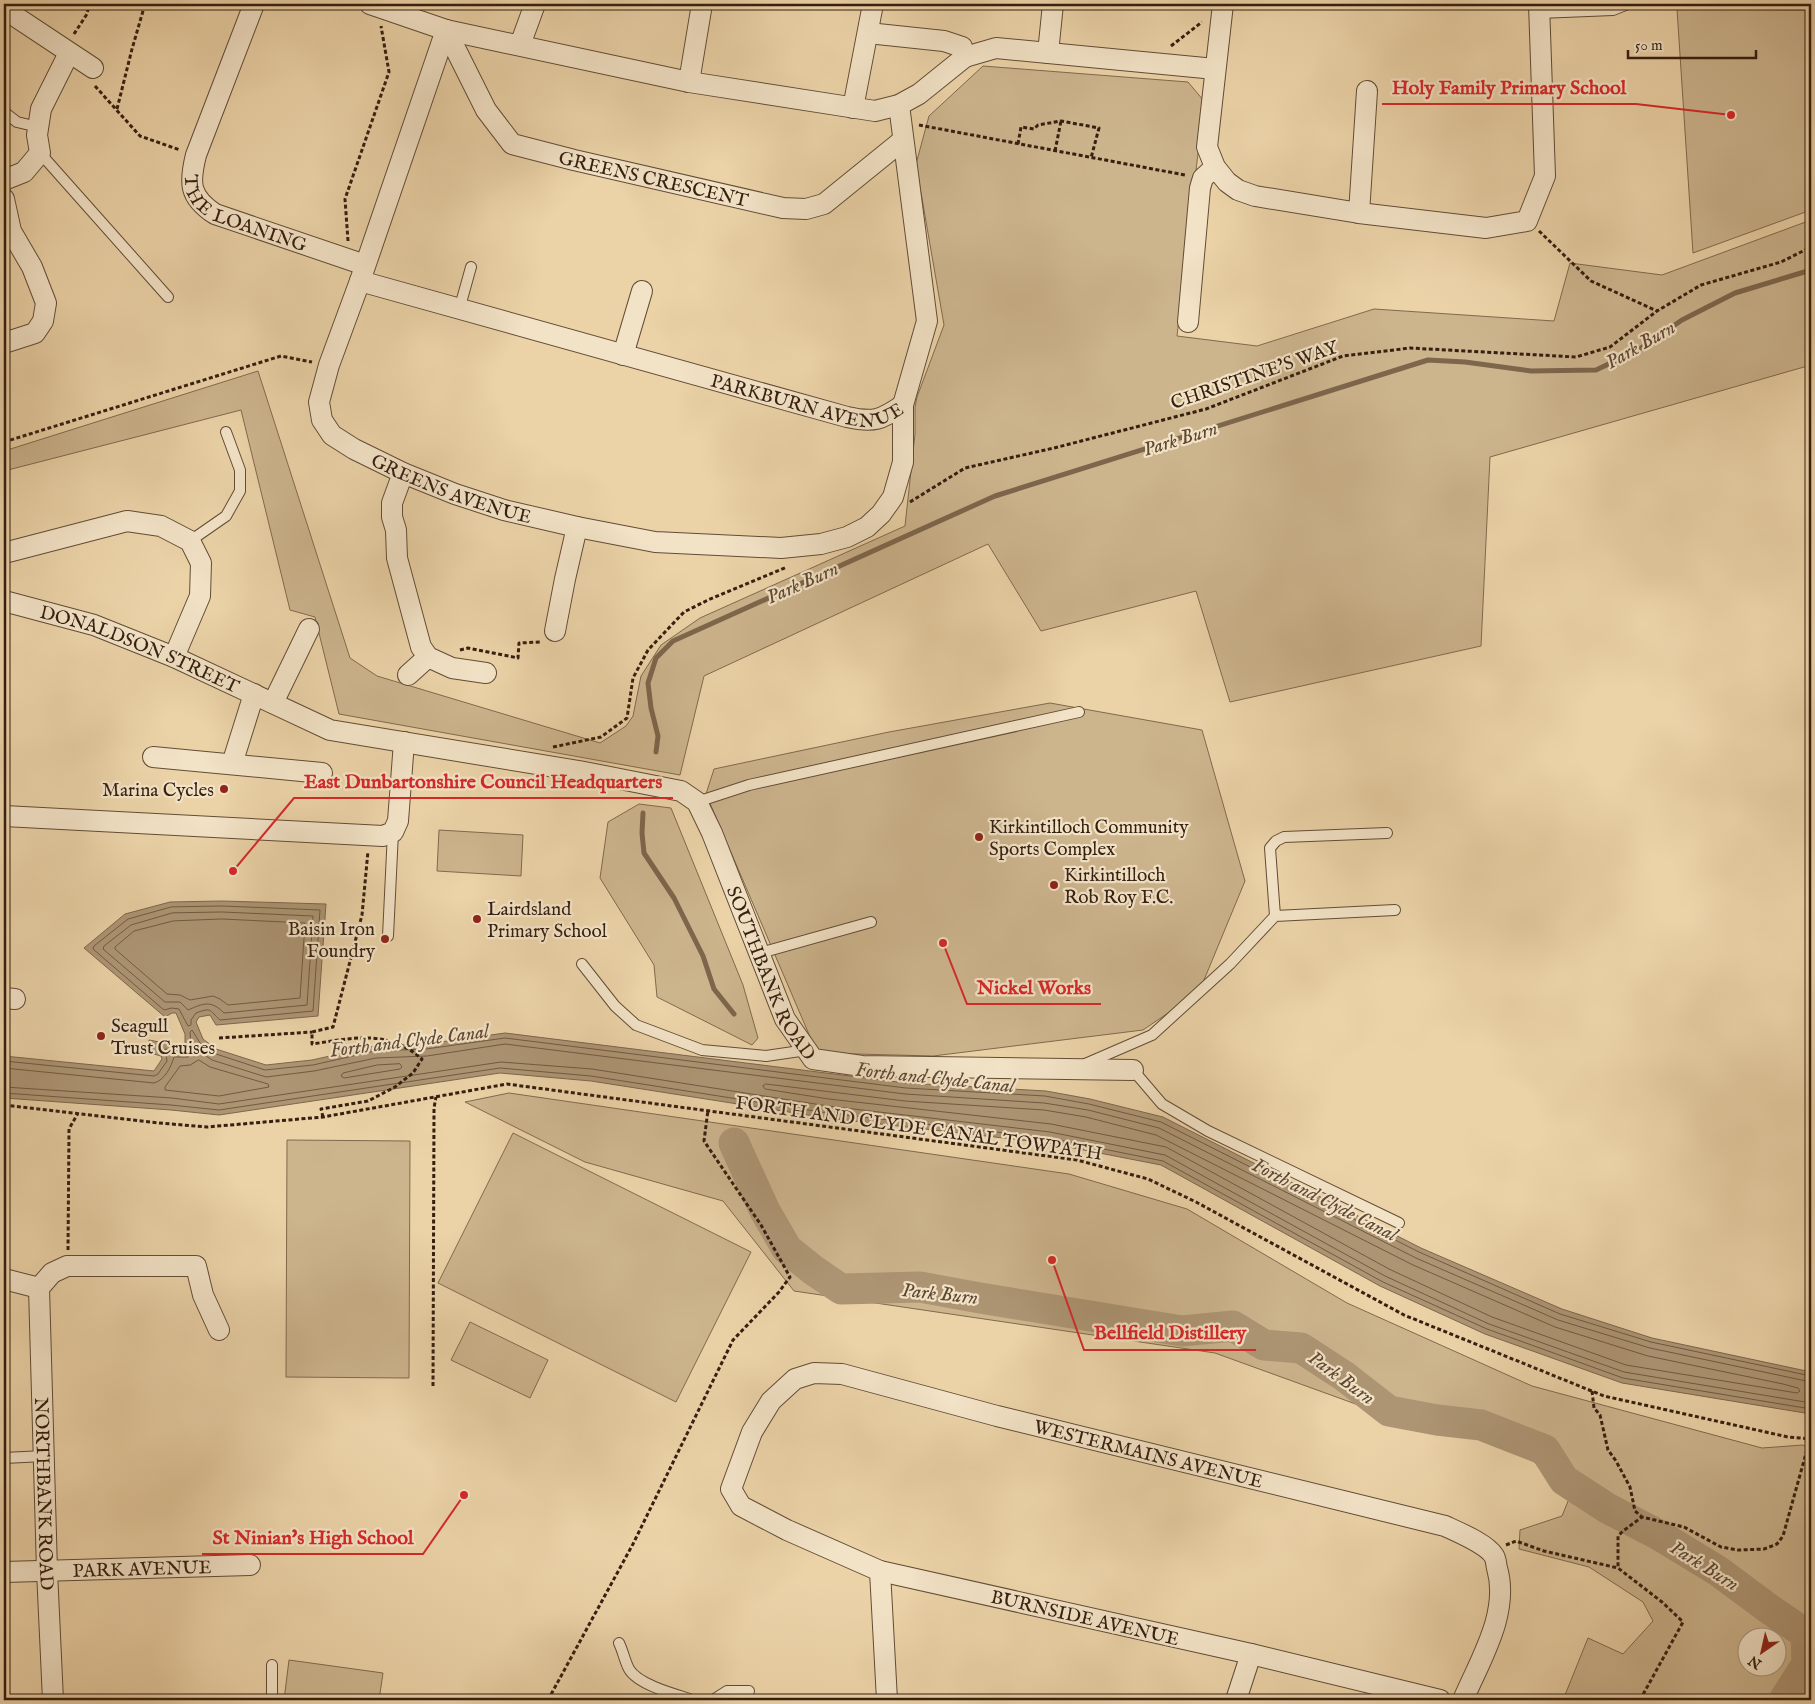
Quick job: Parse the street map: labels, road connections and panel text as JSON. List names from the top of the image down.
{
  "streets": {
    "street": [
      "GREENS CRESCENT",
      "THE LOANING",
      "PARKBURN AVENUE",
      "GREENS AVENUE",
      "DONALDSON STREET",
      "SOUTHBANK ROAD",
      "WESTERMAINS AVENUE",
      "NORTHBANK ROAD",
      "PARK AVENUE",
      "BURNSIDE AVENUE"
    ],
    "path": ["CHRISTINE'S WAY", "FORTH AND CLYDE CANAL TOWPATH"]
  },
  "crossings": [
    ["GREENS CRESCENT", "PARKBURN AVENUE"],
    ["GREENS CRESCENT", "GREENS AVENUE"],
    ["THE LOANING", "PARKBURN AVENUE"],
    ["THE LOANING", "GREENS AVENUE"],
    ["PARKBURN AVENUE", "GREENS AVENUE"],
    ["DONALDSON STREET", "SOUTHBANK ROAD"],
    ["WESTERMAINS AVENUE", "BURNSIDE AVENUE"],
    ["NORTHBANK ROAD", "PARK AVENUE"]
  ],
  "water": ["Park Burn", "Forth and Clyde Canal"],
  "places": [
    "Holy Family Primary School",
    "Marina Cycles",
    "Kirkintilloch Community Sports Complex",
    "East Dunbartonshire Council Headquarters",
    "Kirkintilloch Rob Roy F.C.",
    "Lairdsland Primary School",
    "Baisin Iron Foundry",
    "Nickel Works",
    "Seagull Trust Cruises",
    "Bellfield Distillery",
    "St Ninian's High School"
  ],
  "scale_bar": "50 m",
  "north": "bottom left"
}
